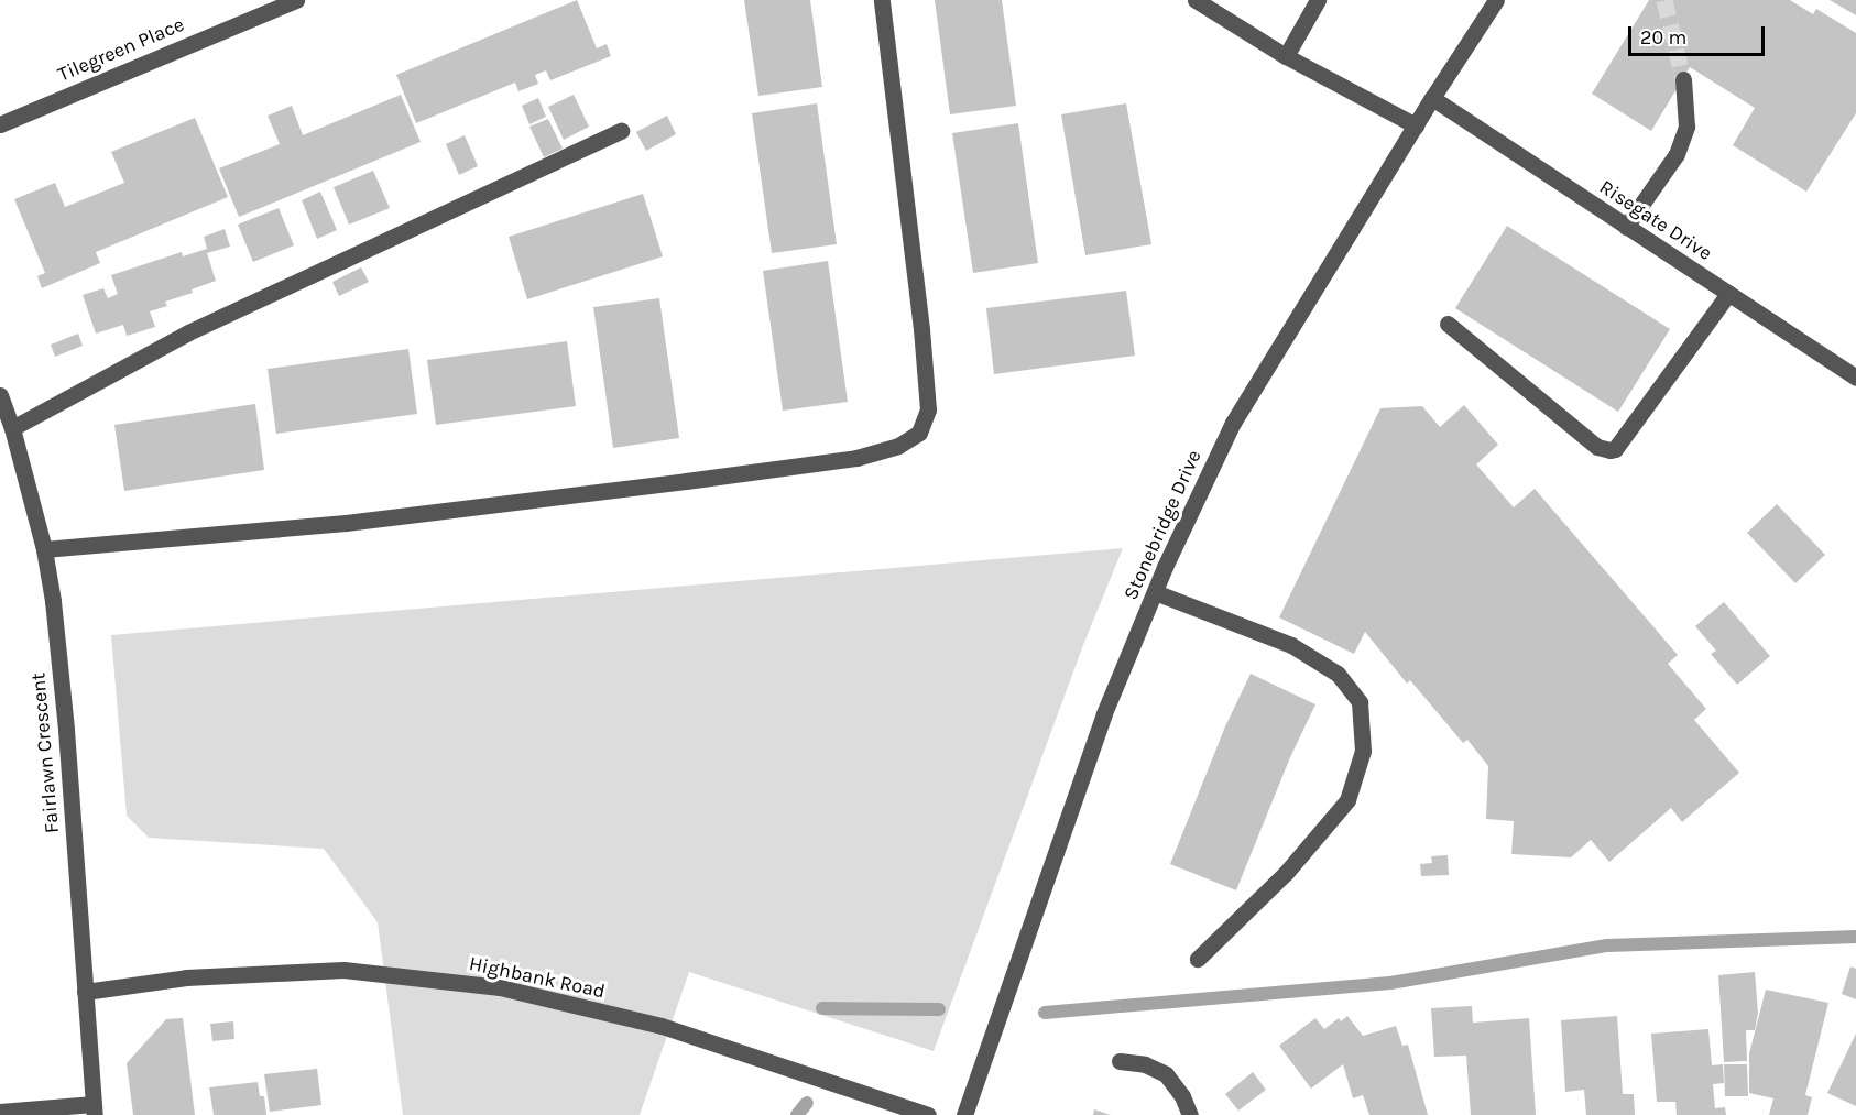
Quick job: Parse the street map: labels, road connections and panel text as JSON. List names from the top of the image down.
{
  "streets": {
    "street": [
      "Tilegreen Place",
      "Risegate Drive",
      "Stonebridge Drive",
      "Fairlawn Crescent",
      "Highbank Road"
    ]
  },
  "crossings": [
    ["Risegate Drive", "Stonebridge Drive"],
    ["Fairlawn Crescent", "Highbank Road"]
  ],
  "scale_bar": "20 m"
}
